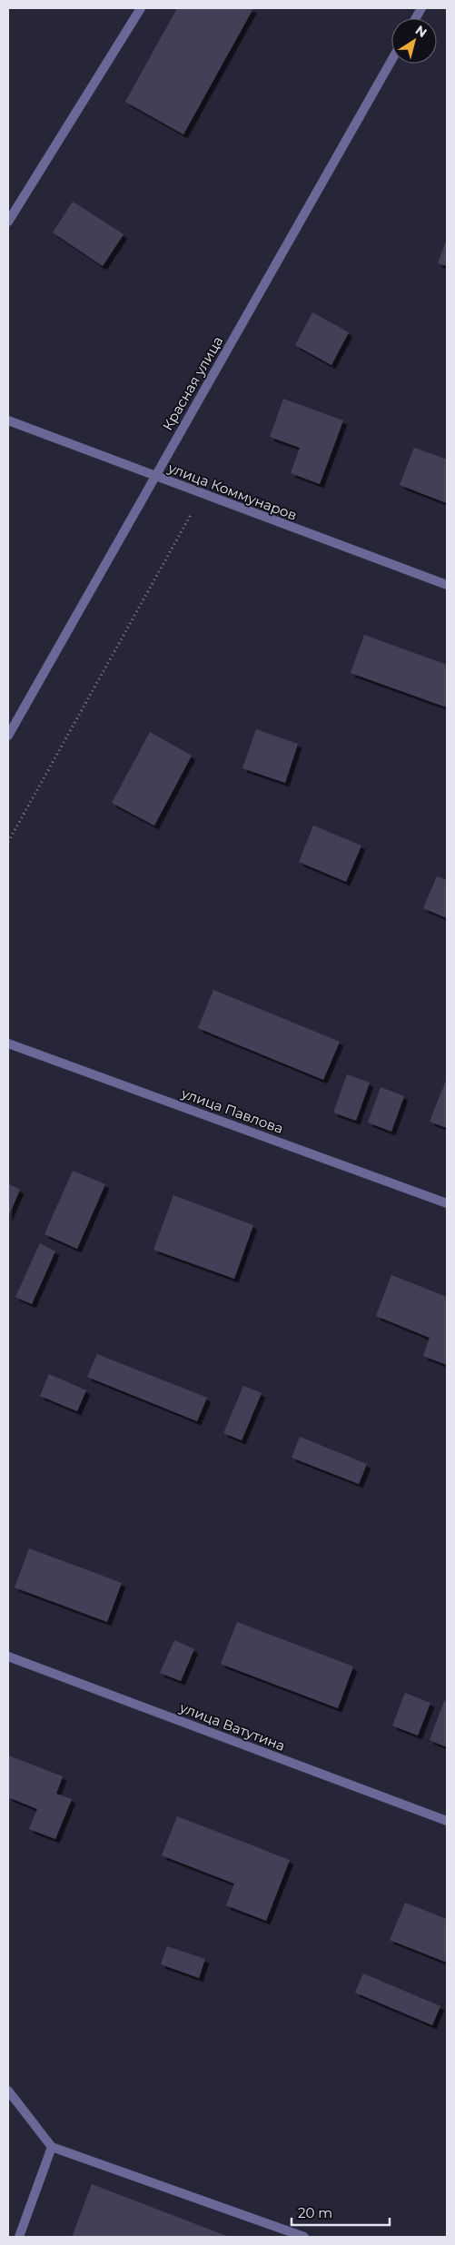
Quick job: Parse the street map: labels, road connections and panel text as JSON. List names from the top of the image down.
{
  "streets": {
    "street": [
      "Красная улица",
      "улица Коммунаров",
      "улица Павлова",
      "улица Ватутина"
    ]
  },
  "crossings": [
    ["Красная улица", "улица Коммунаров"]
  ],
  "scale_bar": "20 m",
  "north": "top right"
}
